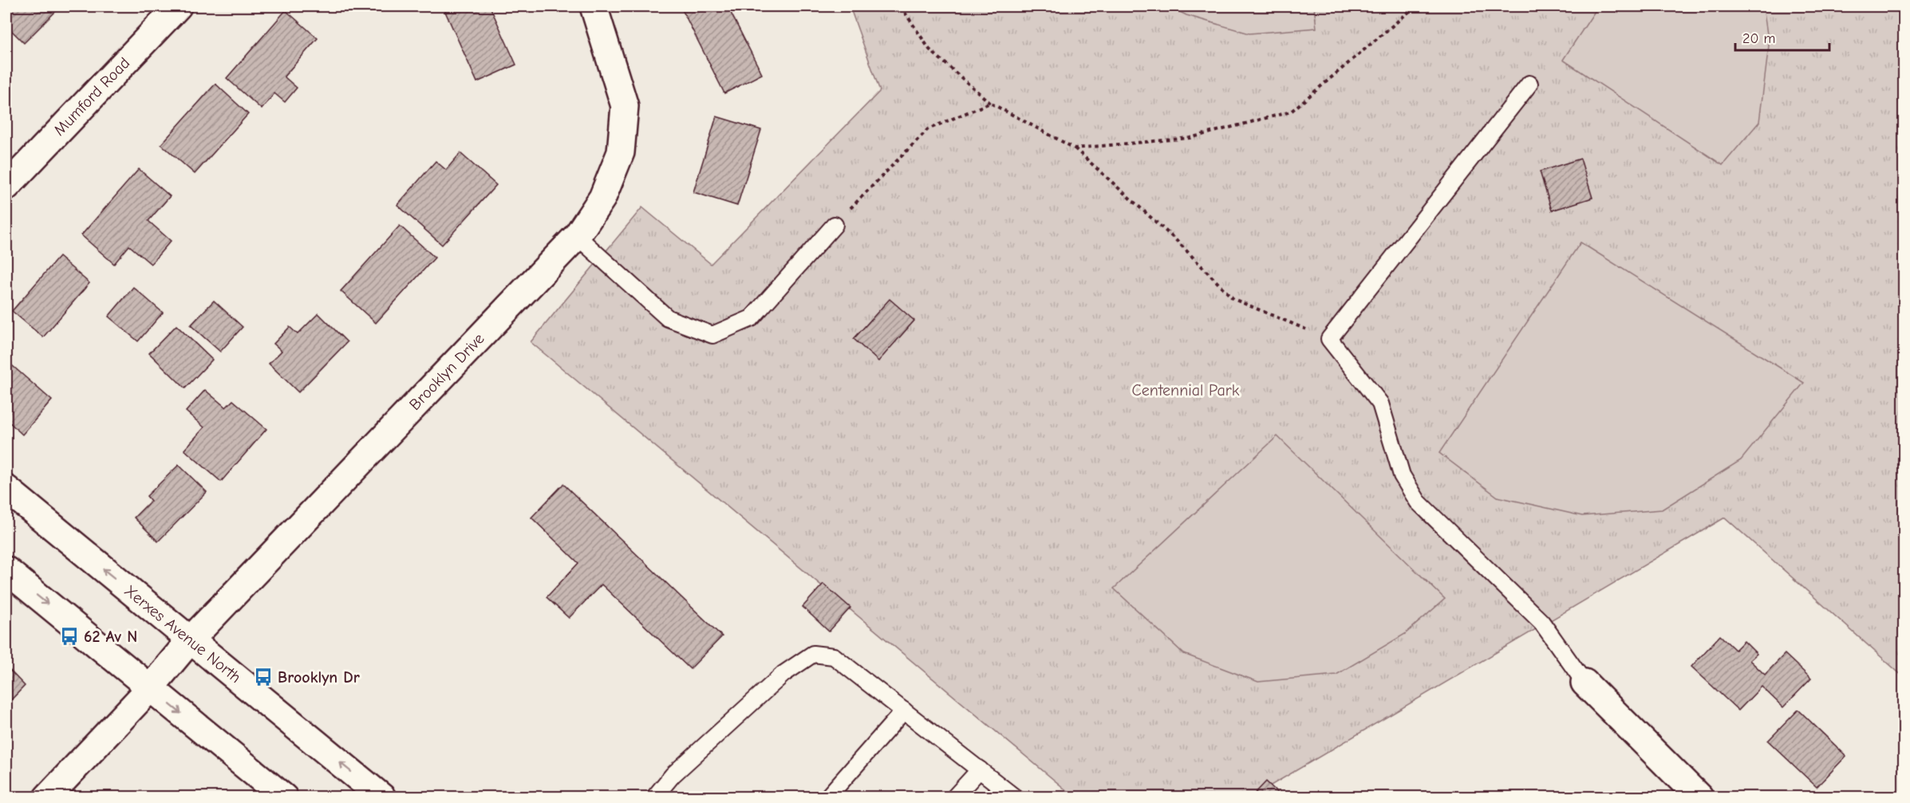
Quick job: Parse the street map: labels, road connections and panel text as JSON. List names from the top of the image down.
{
  "streets": {
    "street": ["Mumford Road", "Brooklyn Drive", "Xerxes Avenue North"]
  },
  "crossings": [
    ["Brooklyn Drive", "Xerxes Avenue North"]
  ],
  "parks": ["Centennial Park"],
  "places": {
    "bus stop": ["62 Av N", "Brooklyn Dr"]
  },
  "scale_bar": "20 m"
}
